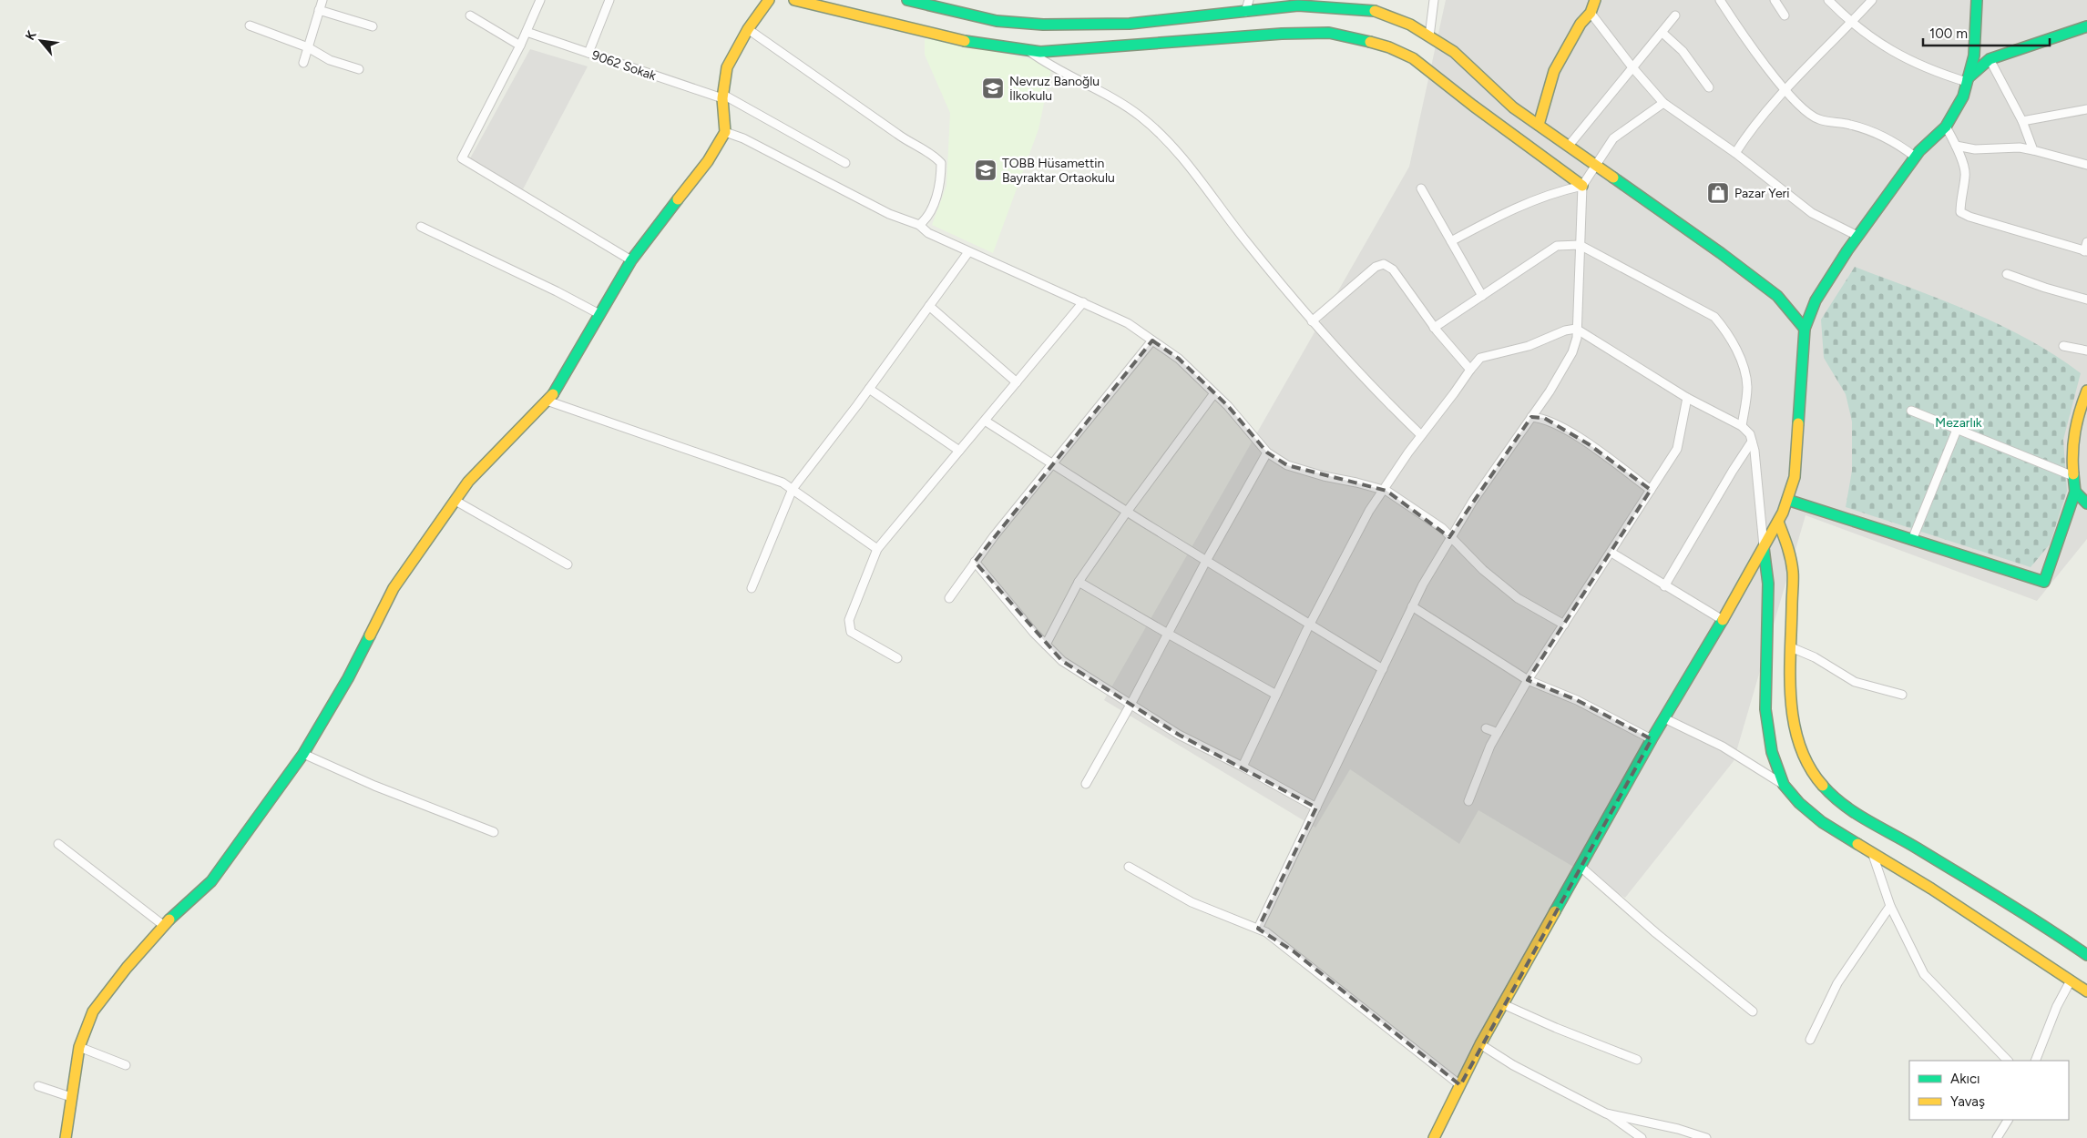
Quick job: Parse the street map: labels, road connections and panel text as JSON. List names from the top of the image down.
{
  "streets": {
    "street": ["9062 Sokak"]
  },
  "parks": ["Mezarlık"],
  "places": {
    "school or university": ["Nevruz Banoğlu İlkokulu", "TOBB Hüsamettin Bayraktar Ortaokulu"],
    "shop": ["Pazar Yeri"]
  },
  "legend": ["Akıcı", "Yavaş"],
  "scale_bar": "100 m",
  "north": "top left"
}
